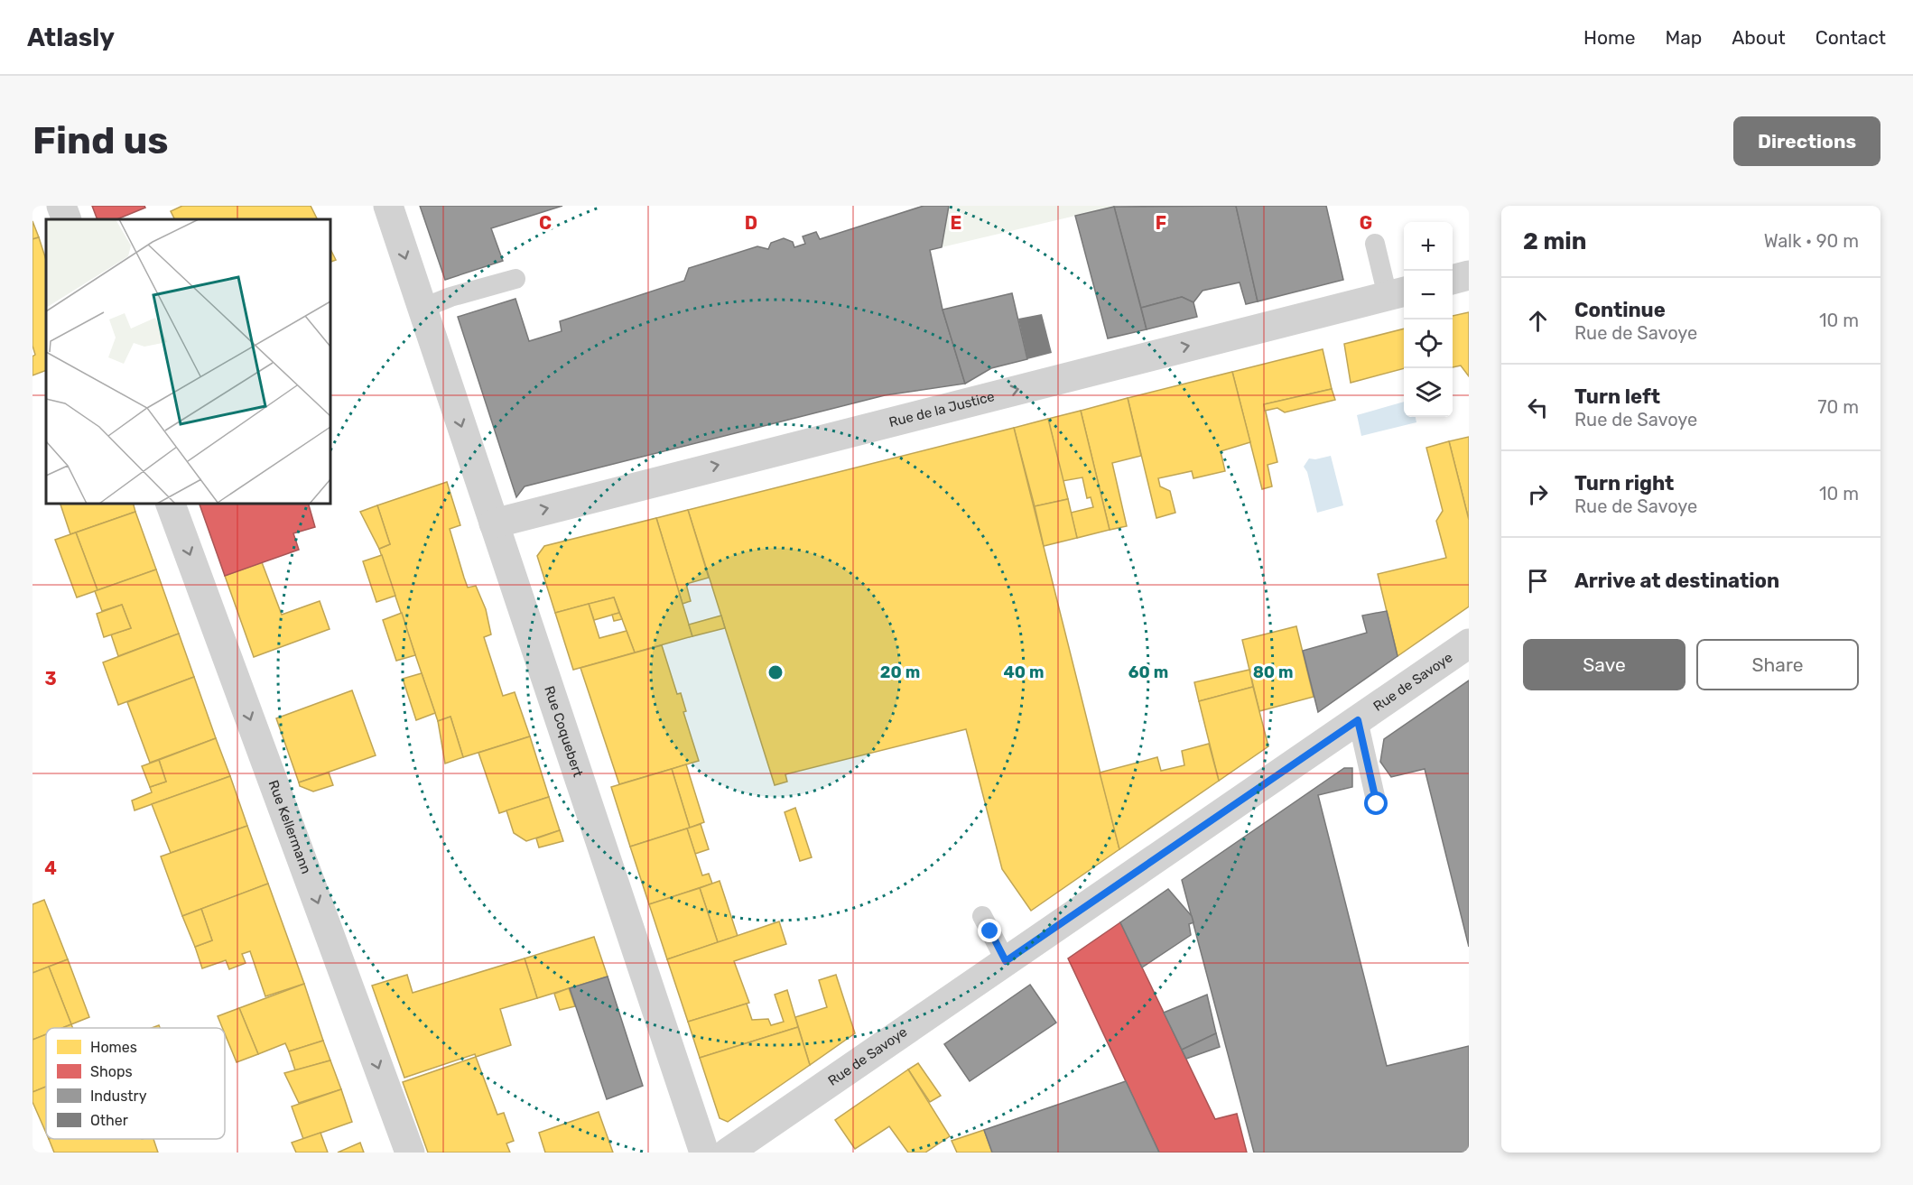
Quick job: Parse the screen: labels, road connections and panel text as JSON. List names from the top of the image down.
{
  "streets": {
    "street": [
      "Rue de la Justice",
      "Rue de Savoye",
      "Rue Coquebert",
      "Rue Kellermann"
    ]
  },
  "crossings": [
    ["Rue de la Justice", "Rue Coquebert"]
  ],
  "one_way": ["Rue de la Justice", "Rue Kellermann"],
  "legend": [
    "Homes",
    "Shops",
    "Industry",
    "Other"
  ],
  "page": {
    "header": "Atlasly",
    "nav": [
      "Home",
      "Map",
      "About",
      "Contact"
    ],
    "buttons": [
      "Directions",
      ["Save", "Share"]
    ],
    "title": "Find us",
    "heading": ["2 min", "Walk · 90 m"],
    "map_buttons": ["+", "−"],
    "list": [
      ["Continue", "Rue de Savoye", "10 m"],
      ["Turn left", "Rue de Savoye", "70 m"],
      ["Turn right", "Rue de Savoye", "10 m"],
      "Arrive at destination"
    ]
  },
  "grid": {
    "columns": [
      "C",
      "D",
      "E",
      "F",
      "G"
    ],
    "rows": ["3", "4"]
  },
  "rings": [
    "20 m",
    "40 m",
    "60 m",
    "80 m"
  ]
}
